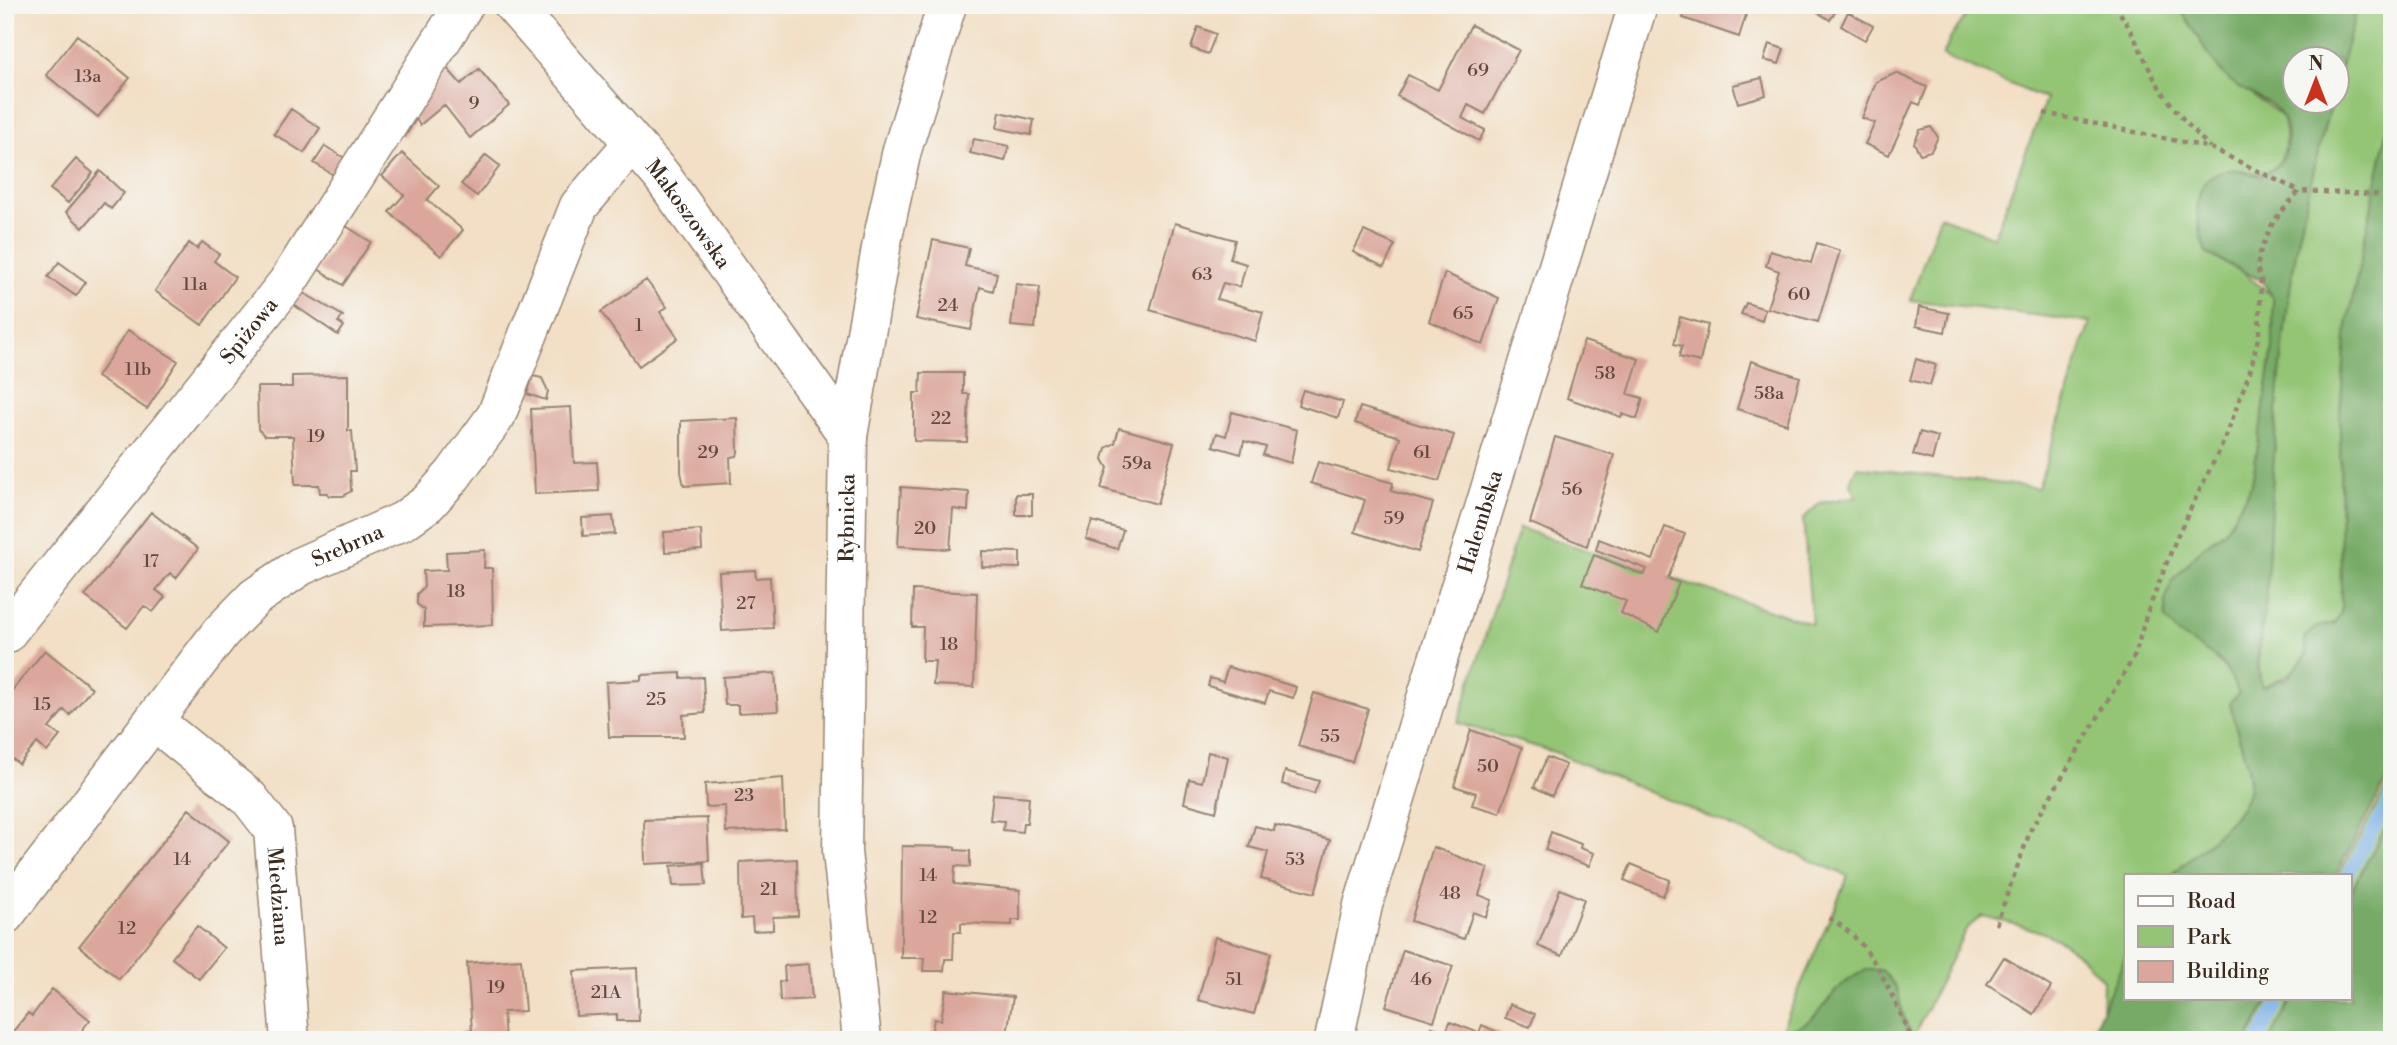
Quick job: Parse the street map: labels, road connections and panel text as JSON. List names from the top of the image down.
{
  "streets": {
    "street": [
      "Makoszowska",
      "Spiżowa",
      "Rybnicka",
      "Halembska",
      "Srebrna",
      "Miedziana"
    ]
  },
  "crossings": [
    ["Makoszowska", "Rybnicka"],
    ["Makoszowska", "Srebrna"],
    ["Srebrna", "Miedziana"]
  ],
  "house_numbers": [
    "69",
    "13a",
    "9",
    "63",
    "11a",
    "60",
    "24",
    "65",
    "1",
    "11b",
    "58",
    "58a",
    "22",
    "19",
    "29",
    "61",
    "59a",
    "56",
    "59",
    "20",
    "17",
    "18",
    "27",
    "18",
    "25",
    "15",
    "55",
    "50",
    "23",
    "14",
    "53",
    "14",
    "21",
    "48",
    "12",
    "12",
    "51",
    "46",
    "19",
    "21A"
  ],
  "legend": ["Road", "Park", "Building"],
  "north": "top"
}
